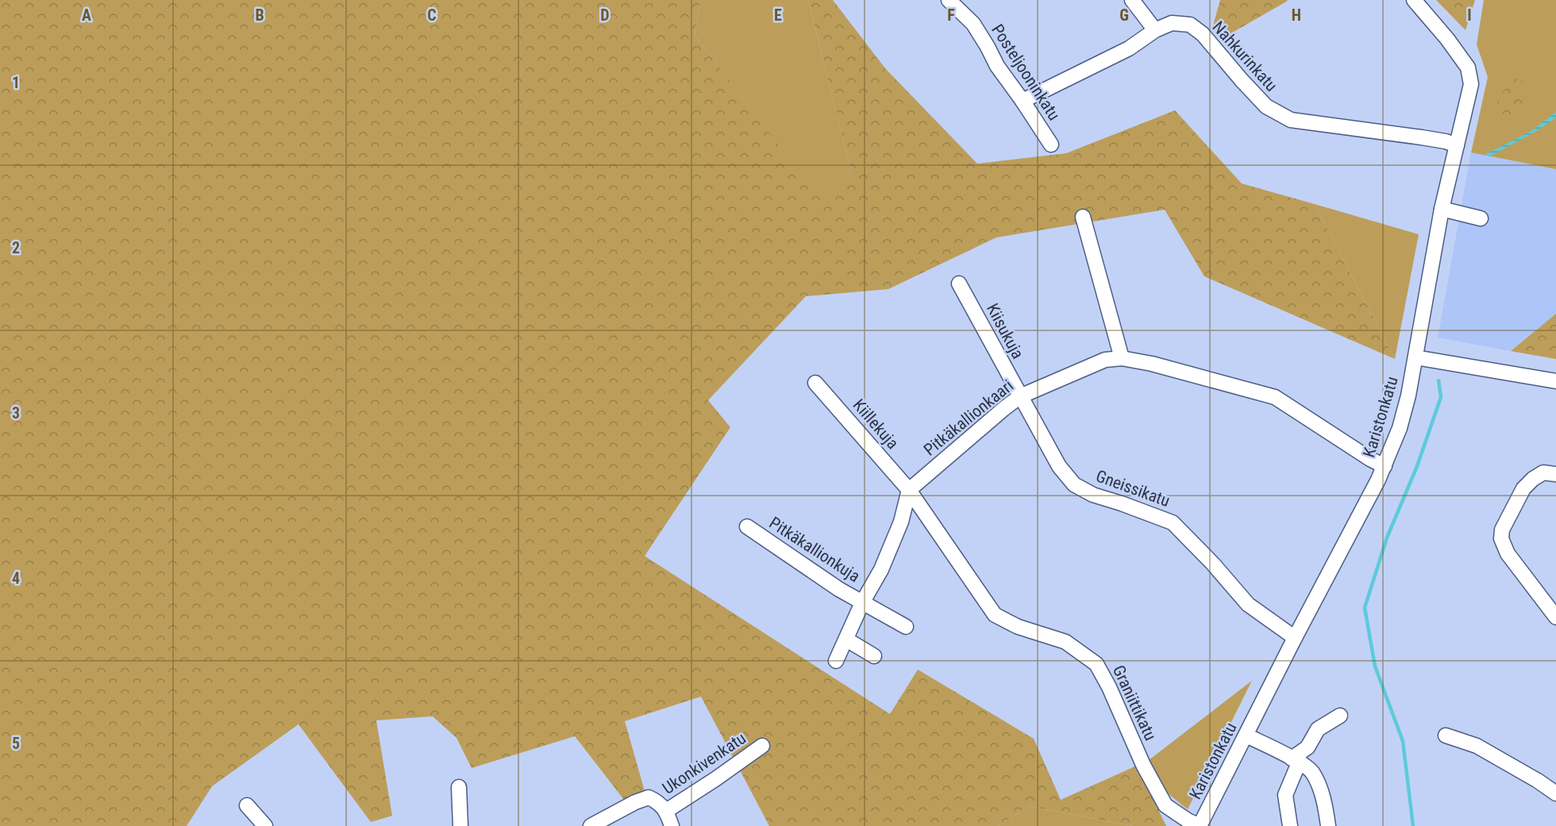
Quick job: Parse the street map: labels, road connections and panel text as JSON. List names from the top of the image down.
{
  "streets": {
    "street": [
      "Nahkurinkatu",
      "Posteljooninkatu",
      "Kiisukuja",
      "Karistonkatu",
      "Pitkäkallionkaari",
      "Kiillekuja",
      "Gneissikatu",
      "Pitkäkallionkuja",
      "Graniittikatu",
      "Ukonkivenkatu"
    ]
  },
  "crossings": [
    ["Nahkurinkatu", "Posteljooninkatu"],
    ["Nahkurinkatu", "Karistonkatu"],
    ["Kiisukuja", "Pitkäkallionkaari"],
    ["Kiisukuja", "Gneissikatu"],
    ["Karistonkatu", "Pitkäkallionkaari"],
    ["Karistonkatu", "Gneissikatu"],
    ["Karistonkatu", "Graniittikatu"],
    ["Pitkäkallionkaari", "Kiillekuja"],
    ["Pitkäkallionkaari", "Gneissikatu"],
    ["Pitkäkallionkaari", "Graniittikatu"],
    ["Kiillekuja", "Graniittikatu"]
  ],
  "grid": {
    "columns": [
      "A",
      "B",
      "C",
      "D",
      "E",
      "F",
      "G",
      "H",
      "I"
    ],
    "rows": [
      "1",
      "2",
      "3",
      "4",
      "5"
    ]
  }
}
